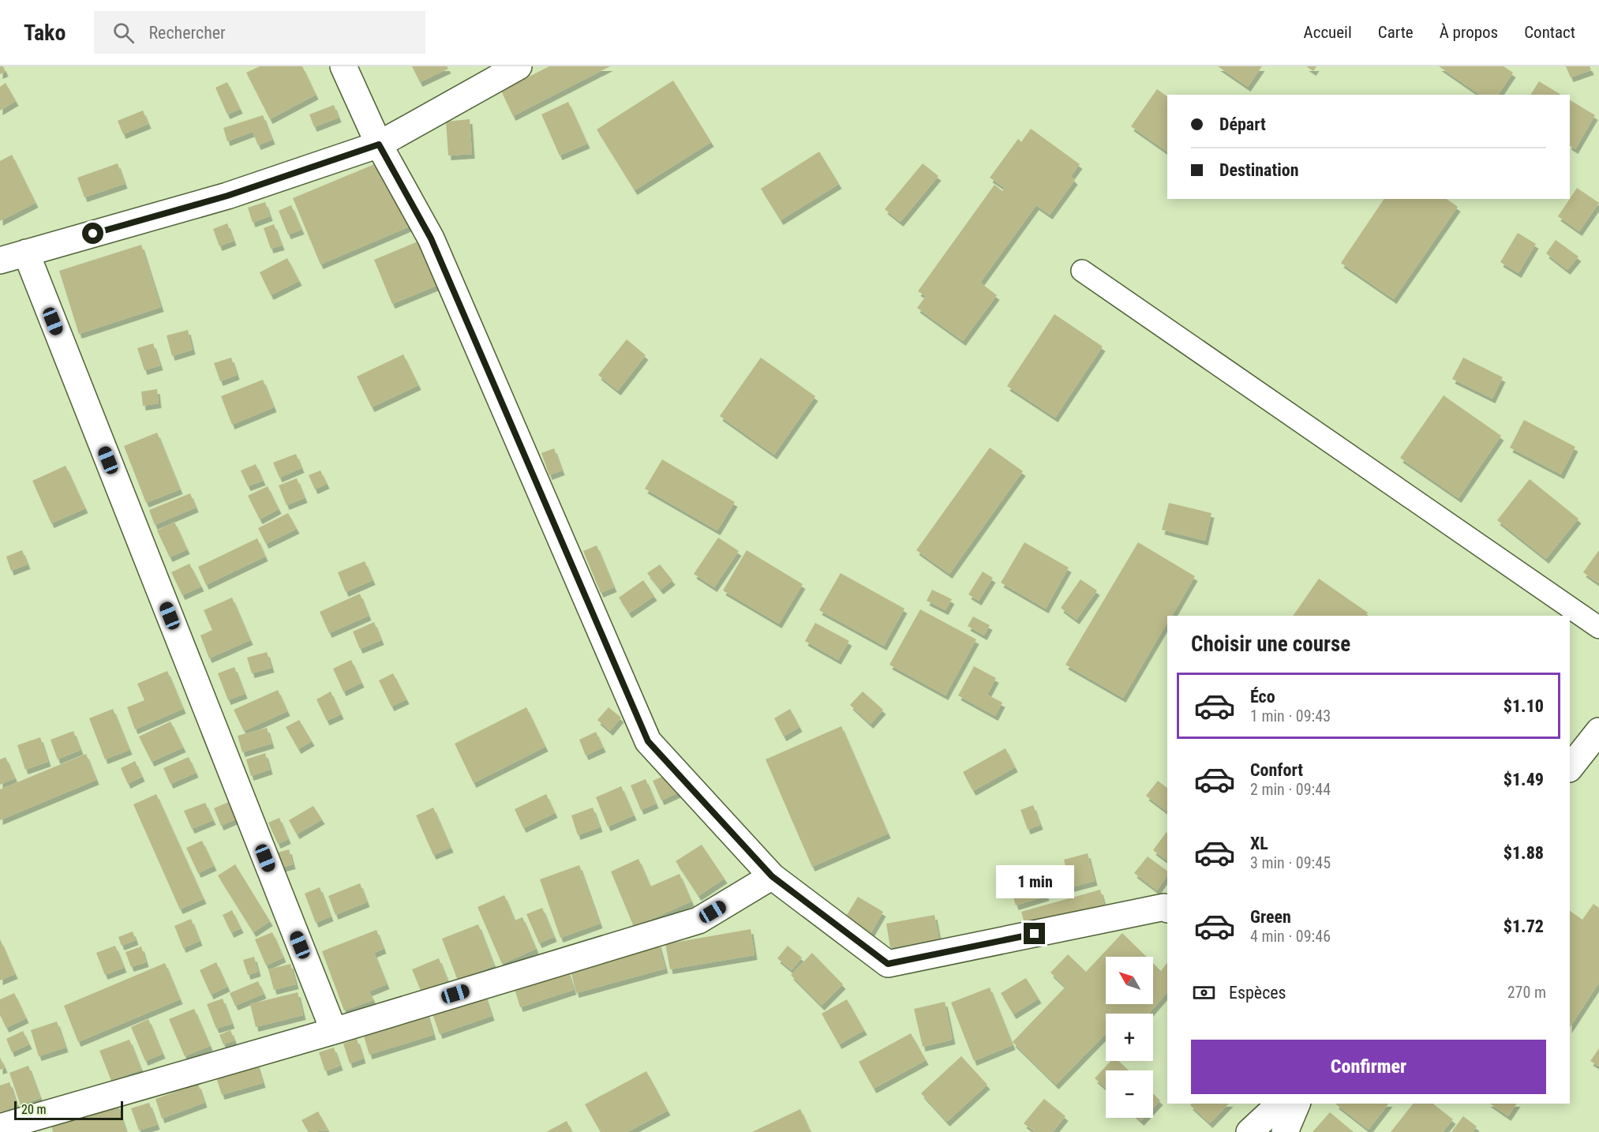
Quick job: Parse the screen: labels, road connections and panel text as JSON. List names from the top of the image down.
{
  "scale_bar": "20 m",
  "north": "top left",
  "page": {
    "header": "Tako",
    "search": "Rechercher",
    "nav": [
      "Accueil",
      "Carte",
      "À propos",
      "Contact"
    ],
    "banner": ["Départ", "Destination"],
    "heading": "Choisir une course",
    "list": [
      {
        "name": "Éco",
        "note": "1 min · 09:43",
        "value": "$1.10"
      },
      {
        "name": "Confort",
        "note": "2 min · 09:44",
        "value": "$1.49"
      },
      {
        "name": "XL",
        "note": "3 min · 09:45",
        "value": "$1.88"
      },
      {
        "name": "Green",
        "note": "4 min · 09:46",
        "value": "$1.72"
      }
    ],
    "bubble": "1 min",
    "map_buttons": ["+", "−"],
    "pay": ["Espèces", "270 m"],
    "buttons": "Confirmer",
    "scale": "20 m"
  }
}
